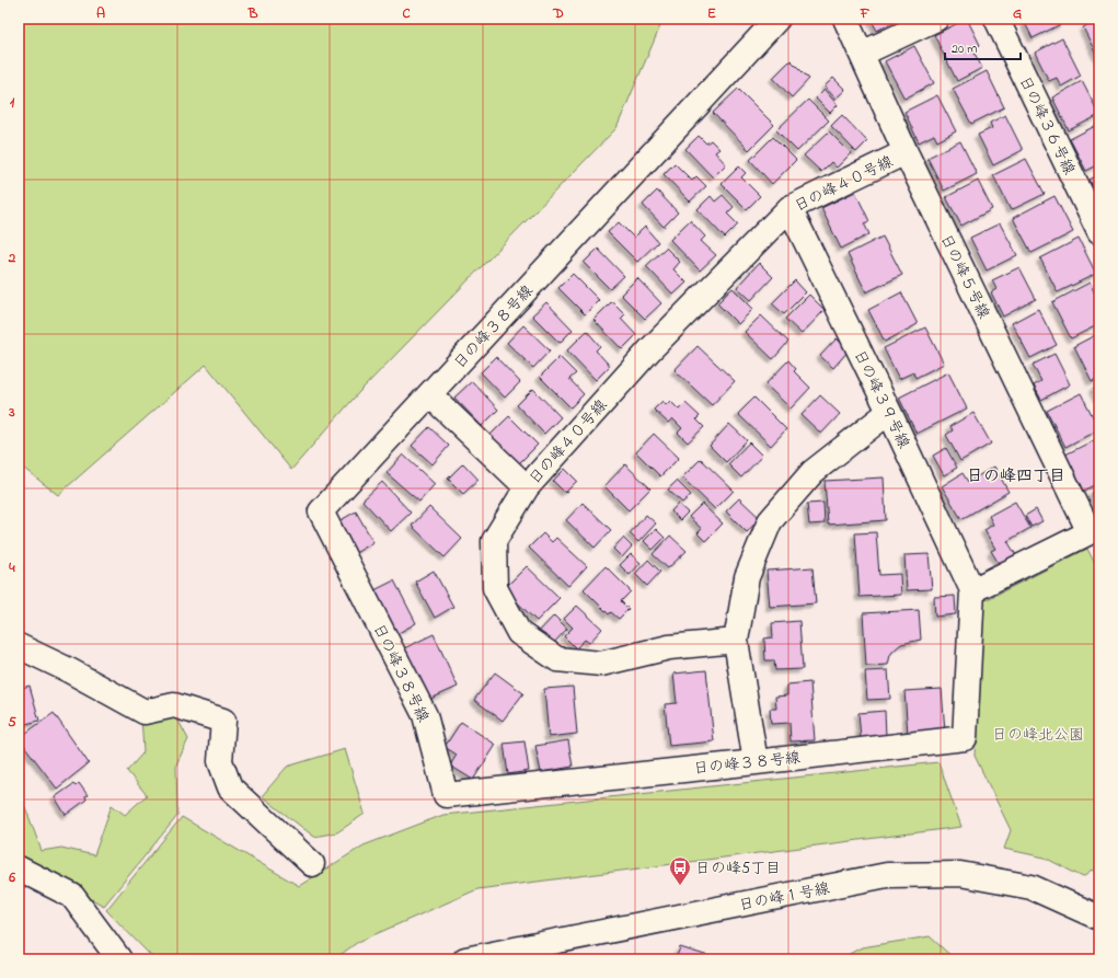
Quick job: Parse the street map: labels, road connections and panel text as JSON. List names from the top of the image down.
{
  "streets": {
    "street": [
      "日の峰３６号線",
      "日の峰４０号線",
      "日の峰５号線",
      "日の峰３８号線",
      "日の峰３９号線",
      "日の峰１号線"
    ]
  },
  "crossings": [
    ["日の峰４０号線", "日の峰５号線"],
    ["日の峰４０号線", "日の峰３９号線"],
    ["日の峰５号線", "日の峰３８号線"],
    ["日の峰５号線", "日の峰３９号線"],
    ["日の峰３８号線", "日の峰３９号線"]
  ],
  "districts": ["日の峰四丁目"],
  "parks": ["日の峰北公園"],
  "places": {
    "bus stop": ["日の峰5丁目"]
  },
  "scale_bar": "20 m",
  "grid": {
    "columns": [
      "A",
      "B",
      "C",
      "D",
      "E",
      "F",
      "G"
    ],
    "rows": [
      "1",
      "2",
      "3",
      "4",
      "5",
      "6"
    ]
  }
}
